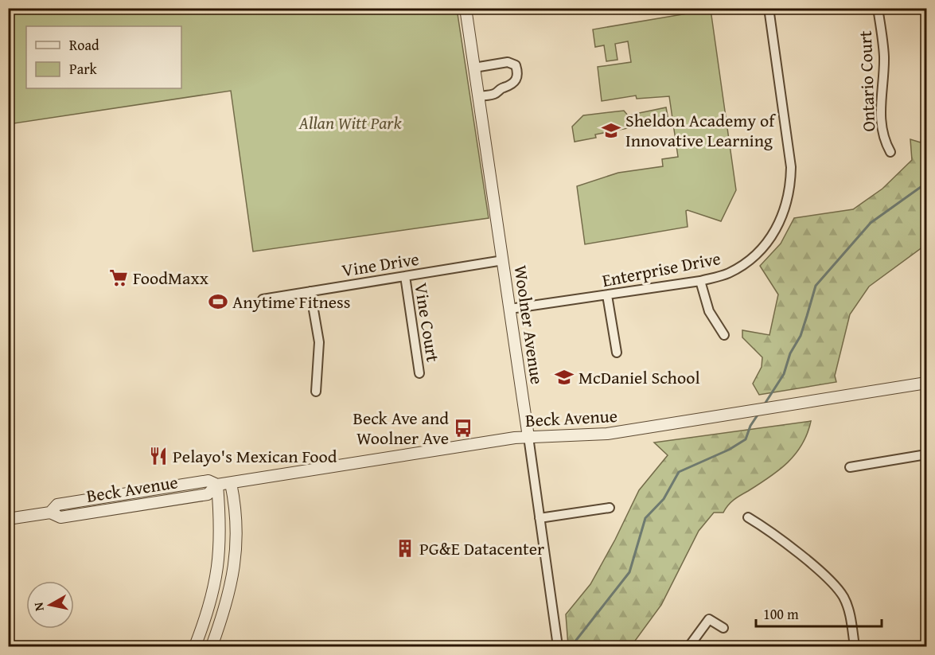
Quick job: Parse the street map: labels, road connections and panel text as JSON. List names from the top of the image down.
{
  "streets": {
    "street": [
      "Ontario Court",
      "Vine Drive",
      "Enterprise Drive",
      "Vine Court",
      "Woolner Avenue",
      "Beck Avenue"
    ]
  },
  "crossings": [
    ["Vine Drive", "Vine Court"],
    ["Vine Drive", "Woolner Avenue"],
    ["Enterprise Drive", "Woolner Avenue"],
    ["Woolner Avenue", "Beck Avenue"]
  ],
  "parks": ["Allan Witt Park"],
  "places": {
    "school or university": ["Sheldon Academy of Innovative Learning", "McDaniel School"],
    "supermarket": ["FoodMaxx"],
    "sports": ["Anytime Fitness"],
    "bus stop": ["Beck Ave and Woolner Ave"],
    "restaurant": ["Pelayo's Mexican Food"],
    "building": ["PG&E Datacenter"]
  },
  "legend": ["Road", "Park"],
  "scale_bar": "100 m",
  "north": "left"
}
